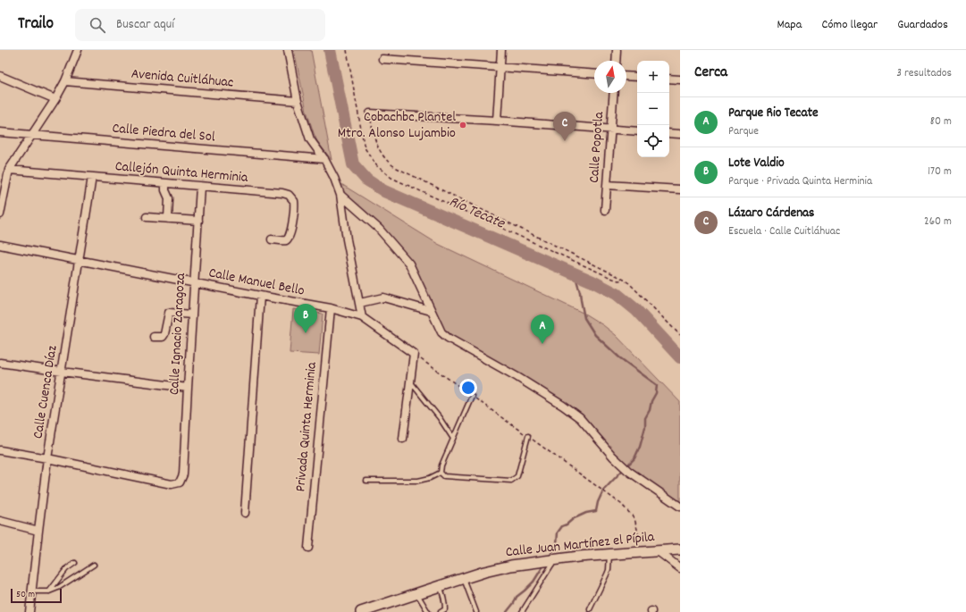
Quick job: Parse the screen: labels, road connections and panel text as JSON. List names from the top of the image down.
{
  "streets": {
    "main road": ["Calle Juan Martínez el Pípila"],
    "street": [
      "Avenida Cuitláhuac",
      "Calle Piedra del Sol",
      "Calle Popotla",
      "Callejón Quinta Herminia",
      "Calle Manuel Bello",
      "Calle Ignacio Zaragoza",
      "Calle Cuenca Díaz",
      "Privada Quinta Herminia"
    ]
  },
  "crossings": [
    ["Callejón Quinta Herminia", "Calle Ignacio Zaragoza"],
    ["Callejón Quinta Herminia", "Calle Cuenca Díaz"],
    ["Calle Manuel Bello", "Calle Ignacio Zaragoza"],
    ["Calle Manuel Bello", "Calle Cuenca Díaz"],
    ["Calle Manuel Bello", "Privada Quinta Herminia"],
    ["Calle Ignacio Zaragoza", "Calle Cuenca Díaz"]
  ],
  "water": ["Río Tecate"],
  "places": ["Cobachbc Plantel Mtro. Alonso Lujambio"],
  "scale_bar": "50 m",
  "north": "top",
  "page": {
    "header": "Trailo",
    "search": "Buscar aquí",
    "nav": ["Mapa", "Cómo llegar", "Guardados"],
    "heading": ["Cerca", "3 resultados"],
    "map_buttons": ["+", "−"],
    "list": [
      {
        "mark": "A",
        "name": "Parque Rio Tecate",
        "note": "Parque",
        "value": "80 m"
      },
      {
        "mark": "B",
        "name": "Lote Valdio",
        "note": "Parque · Privada Quinta Herminia",
        "value": "170 m"
      },
      {
        "mark": "C",
        "name": "Lázaro Cárdenas",
        "note": "Escuela · Calle Cuitláhuac",
        "value": "260 m"
      }
    ],
    "pins": ["C", "B", "A"],
    "scale": "50 m"
  }
}
